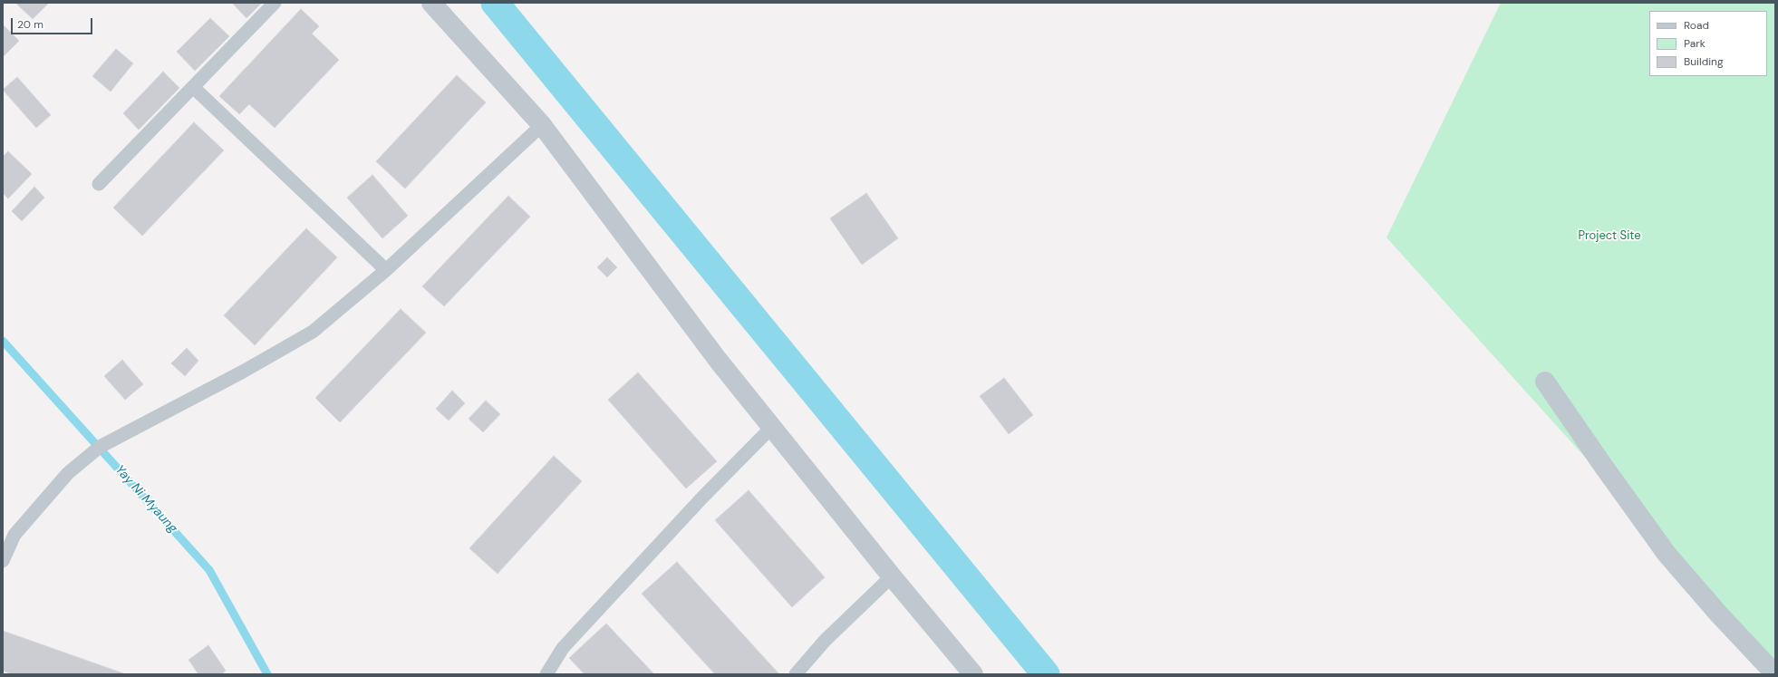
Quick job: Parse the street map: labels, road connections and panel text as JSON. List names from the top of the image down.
{
  "water": ["Yay Ni Myaung"],
  "parks": ["Project Site"],
  "legend": ["Road", "Park", "Building"],
  "scale_bar": "20 m"
}
